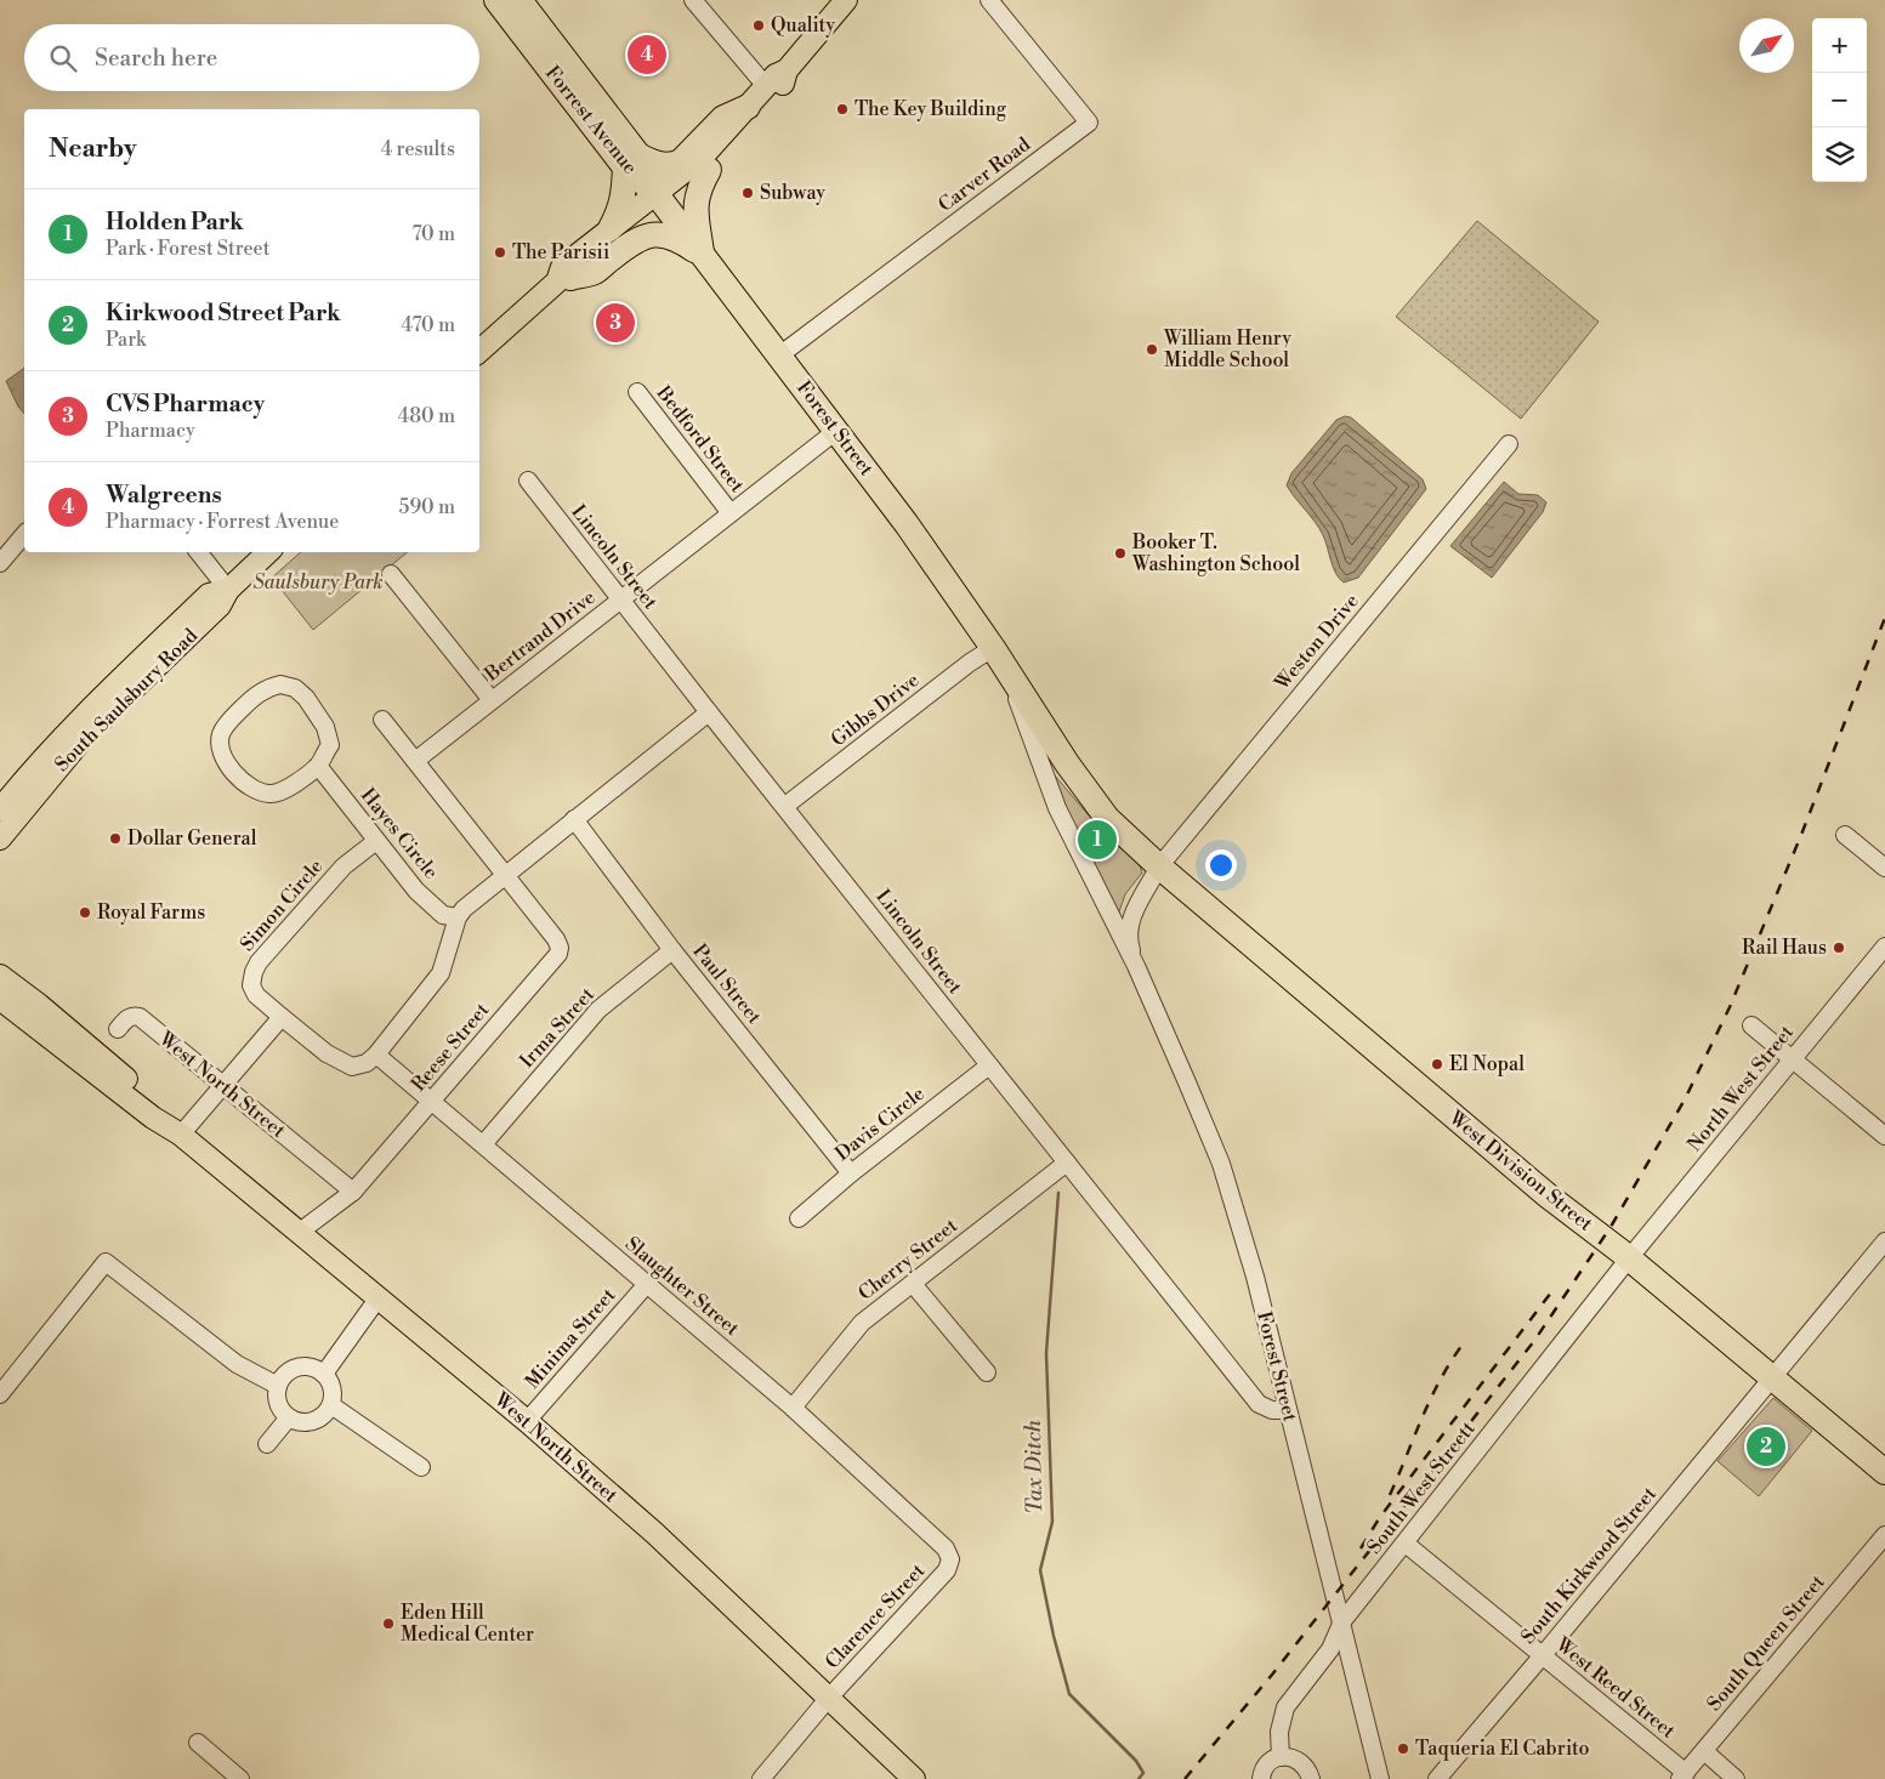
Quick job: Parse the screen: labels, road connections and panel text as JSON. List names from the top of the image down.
{
  "streets": {
    "highway": ["Forrest Avenue", "Forest Street", "West Division Street"],
    "main road": ["South Saulsbury Road", "West North Street"],
    "street": [
      "Carver Road",
      "Bedford Street",
      "Lincoln Street",
      "Bertrand Drive",
      "Weston Drive",
      "Gibbs Drive",
      "Hayes Circle",
      "Simon Circle",
      "Paul Street",
      "Irma Street",
      "Reese Street",
      "North West Street",
      "Davis Circle",
      "Cherry Street",
      "Slaughter Street",
      "Minima Street",
      "South West Streett",
      "South Kirkwood Street",
      "Clarence Street",
      "South Queen Street",
      "West Reed Street"
    ]
  },
  "crossings": [
    ["Forrest Avenue", "Forest Street"],
    ["Carver Road", "Forest Street"],
    ["Forest Street", "Lincoln Street"],
    ["Forest Street", "Bertrand Drive"],
    ["Forest Street", "Weston Drive"],
    ["Forest Street", "Gibbs Drive"],
    ["Forest Street", "West Division Street"],
    ["Forest Street", "South West Streett"],
    ["Bedford Street", "Bertrand Drive"],
    ["Lincoln Street", "Bertrand Drive"],
    ["Lincoln Street", "Gibbs Drive"],
    ["Lincoln Street", "Davis Circle"],
    ["Lincoln Street", "Cherry Street"],
    ["Bertrand Drive", "Reese Street"],
    ["Weston Drive", "West Division Street"],
    ["Hayes Circle", "Simon Circle"],
    ["Simon Circle", "Slaughter Street"],
    ["Paul Street", "Irma Street"],
    ["Paul Street", "Davis Circle"],
    ["Irma Street", "Slaughter Street"],
    ["Reese Street", "West North Street"],
    ["Reese Street", "Slaughter Street"],
    ["West North Street", "Minima Street"],
    ["West North Street", "Clarence Street"],
    ["North West Street", "West Division Street"],
    ["North West Street", "South West Streett"],
    ["West Division Street", "South West Streett"],
    ["West Division Street", "South Kirkwood Street"],
    ["Cherry Street", "Slaughter Street"],
    ["Slaughter Street", "Minima Street"],
    ["Slaughter Street", "Clarence Street"],
    ["South West Streett", "West Reed Street"],
    ["South Kirkwood Street", "West Reed Street"],
    ["South Queen Street", "West Reed Street"]
  ],
  "water": ["Tax Ditch"],
  "parks": ["Saulsbury Park"],
  "places": [
    "Quality",
    "The Key Building",
    "Subway",
    "The Parisii",
    "William Henry Middle School",
    "Booker T. Washington School",
    "Dollar General",
    "Royal Farms",
    "Rail Haus",
    "El Nopal",
    "Eden Hill Medical Center",
    "Taqueria El Cabrito"
  ],
  "north": "top right",
  "page": {
    "map_buttons": ["+", "−"],
    "search": "Search here",
    "pins": [
      "4",
      "3",
      "1",
      "2"
    ],
    "heading": ["Nearby", "4 results"],
    "list": [
      {
        "mark": "1",
        "name": "Holden Park",
        "note": "Park · Forest Street",
        "value": "70 m"
      },
      {
        "mark": "2",
        "name": "Kirkwood Street Park",
        "note": "Park",
        "value": "470 m"
      },
      {
        "mark": "3",
        "name": "CVS Pharmacy",
        "note": "Pharmacy",
        "value": "480 m"
      },
      {
        "mark": "4",
        "name": "Walgreens",
        "note": "Pharmacy · Forrest Avenue",
        "value": "590 m"
      }
    ]
  }
}
